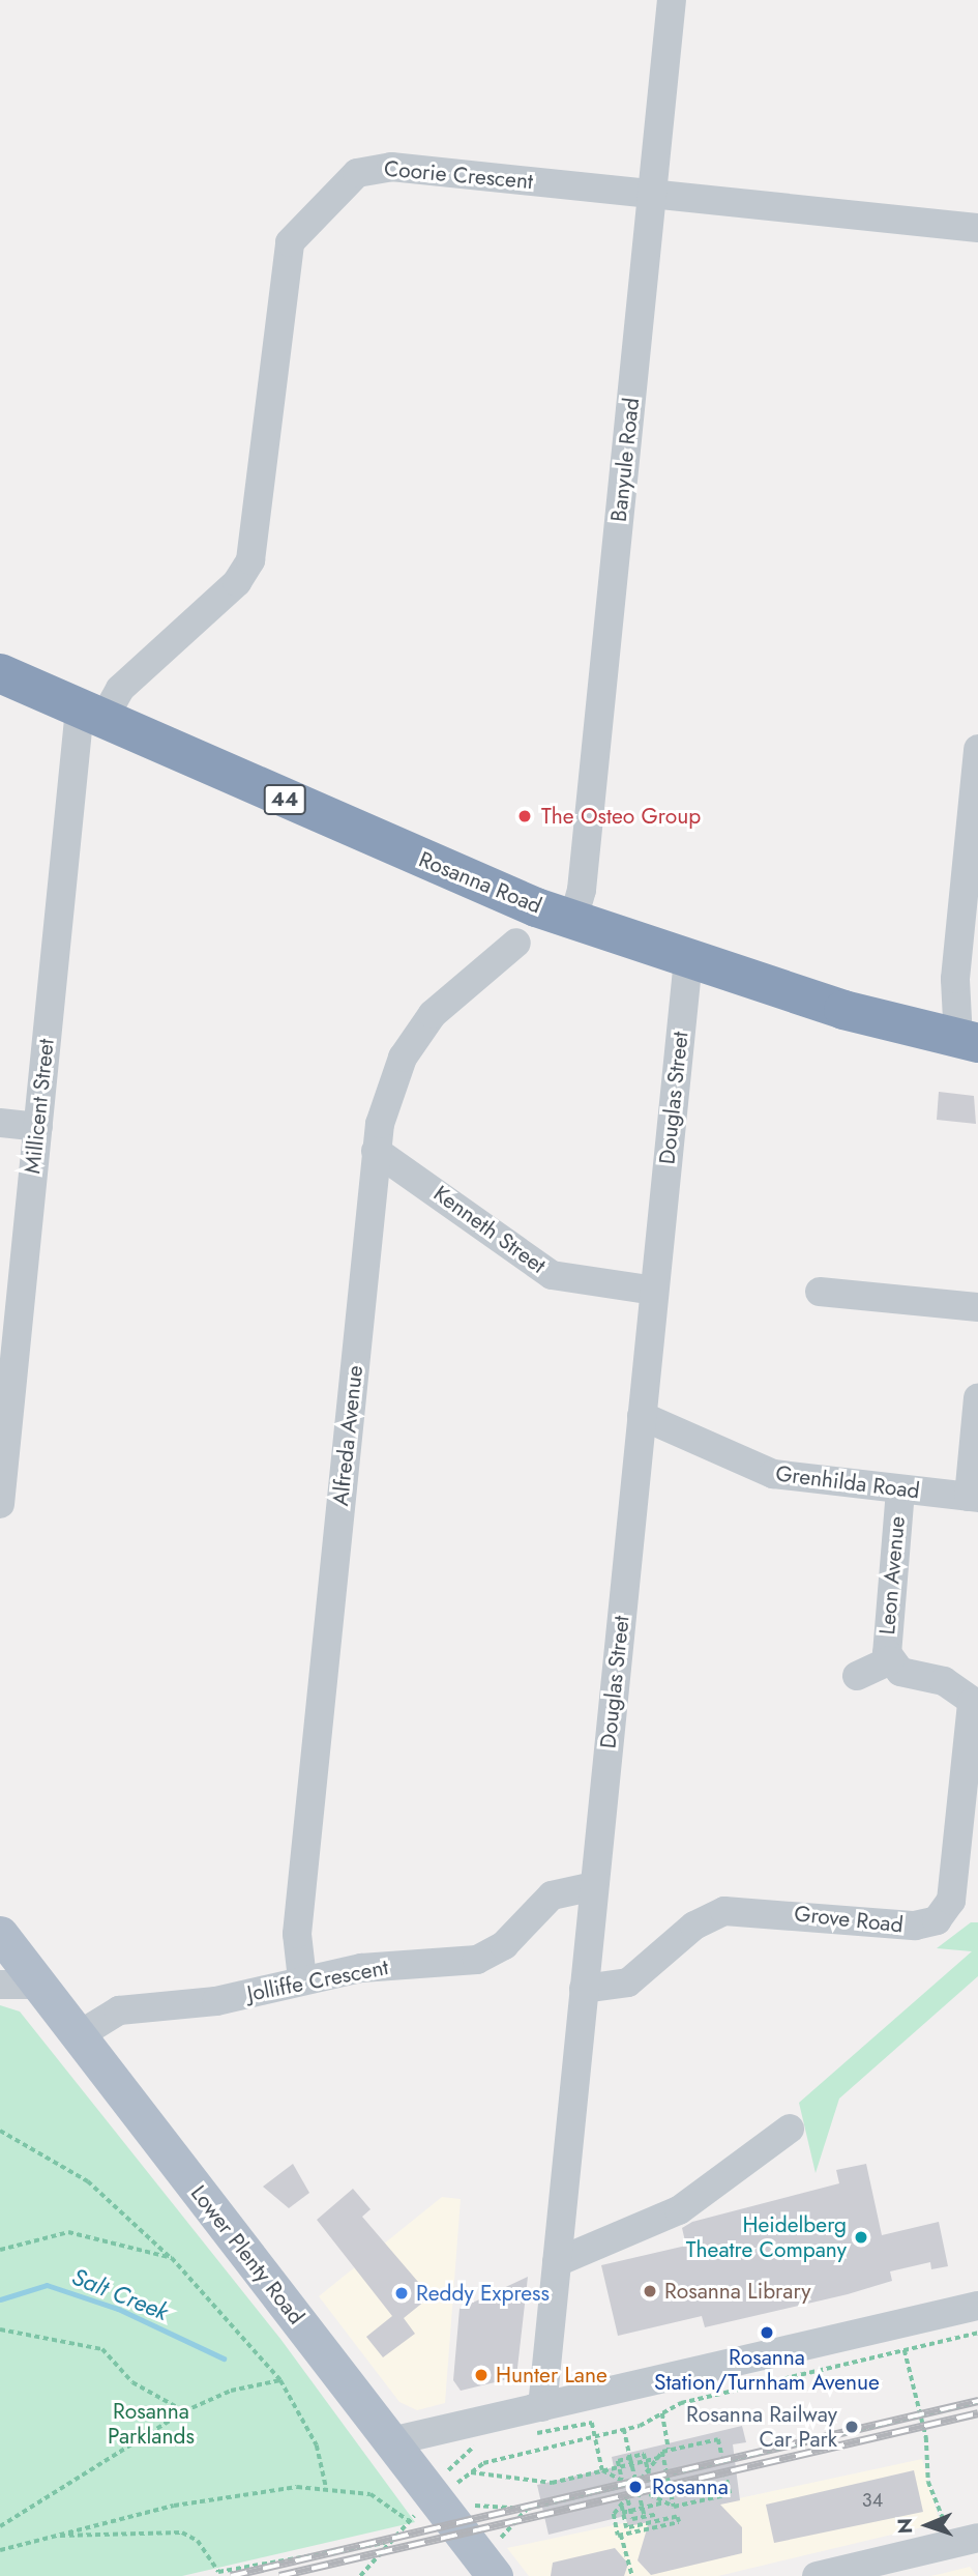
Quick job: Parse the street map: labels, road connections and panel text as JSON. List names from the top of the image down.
{
  "streets": {
    "highway": ["44", "Rosanna Road"],
    "main road": ["Lower Plenty Road"],
    "street": [
      "Coorie Crescent",
      "Banyule Road",
      "Douglas Street",
      "Millicent Street",
      "Kenneth Street",
      "Alfreda Avenue",
      "Grenhilda Road",
      "Leon Avenue",
      "Grove Road",
      "Jolliffe Crescent"
    ]
  },
  "crossings": [
    ["Coorie Crescent", "Banyule Road"],
    ["Coorie Crescent", "Rosanna Road"],
    ["Coorie Crescent", "Millicent Street"],
    ["Banyule Road", "Rosanna Road"],
    ["Rosanna Road", "Douglas Street"],
    ["Rosanna Road", "Millicent Street"],
    ["Douglas Street", "Kenneth Street"],
    ["Douglas Street", "Grenhilda Road"],
    ["Douglas Street", "Grove Road"],
    ["Douglas Street", "Jolliffe Crescent"],
    ["Kenneth Street", "Alfreda Avenue"],
    ["Alfreda Avenue", "Jolliffe Crescent"],
    ["Grenhilda Road", "Leon Avenue"],
    ["Leon Avenue", "Grove Road"],
    ["Jolliffe Crescent", "Lower Plenty Road"]
  ],
  "water": ["Salt Creek"],
  "parks": ["Rosanna Parklands"],
  "places": [
    "The Osteo Group",
    "Heidelberg Theatre Company",
    "Rosanna Library",
    "Reddy Express",
    "Rosanna Station/Turnham Avenue",
    "Hunter Lane",
    "Rosanna Railway Car Park",
    "Rosanna"
  ],
  "house_numbers": ["34"],
  "north": "left"
}
